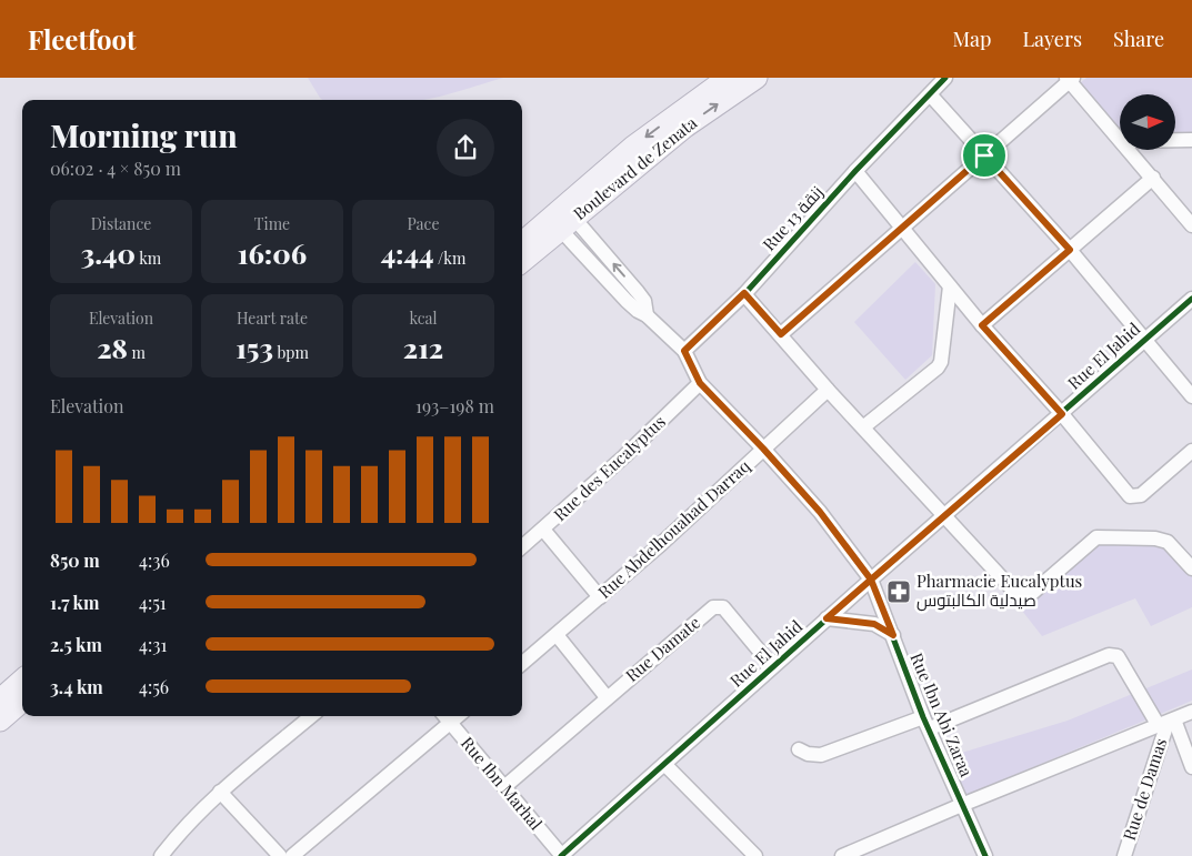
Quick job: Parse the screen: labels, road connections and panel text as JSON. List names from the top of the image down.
{
  "streets": {
    "main road": ["Boulevard de Zenata"],
    "street": [
      "Rue 13 زنقة",
      "Rue El Jahid",
      "Rue des Eucalyptus",
      "Rue Abdelhouahad Darraq",
      "Rue Damate",
      "Rue Ibn Abi Zaraa",
      "Rue Ibn Marhal",
      "Rue de Damas"
    ]
  },
  "crossings": [
    ["Rue El Jahid", "Rue Damate"],
    ["Rue El Jahid", "Rue Ibn Abi Zaraa"],
    ["Rue El Jahid", "Rue Ibn Marhal"],
    ["Rue des Eucalyptus", "Rue Ibn Abi Zaraa"],
    ["Rue Abdelhouahad Darraq", "Rue Ibn Abi Zaraa"]
  ],
  "places": {
    "pharmacy": ["Pharmacie Eucalyptus صيدلية الكالبتوس"]
  },
  "north": "right",
  "page": {
    "header": "Fleetfoot",
    "nav": ["Map", "Layers", "Share"],
    "heading": ["Morning run", "06:02 · 4 × 850 m"],
    "stats": [
      ["Distance", "3.40 km"],
      ["Time", "16:06"],
      ["Pace", "4:44 /km"],
      ["Elevation", "28 m"],
      ["Heart rate", "153 bpm"],
      ["kcal", "212"]
    ],
    "chart": ["Elevation", "193–198 m"],
    "list": [
      {
        "name": "850 m",
        "note": "4:36"
      },
      {
        "name": "1.7 km",
        "note": "4:51"
      },
      {
        "name": "2.5 km",
        "note": "4:31"
      },
      {
        "name": "3.4 km",
        "note": "4:56"
      }
    ]
  }
}
